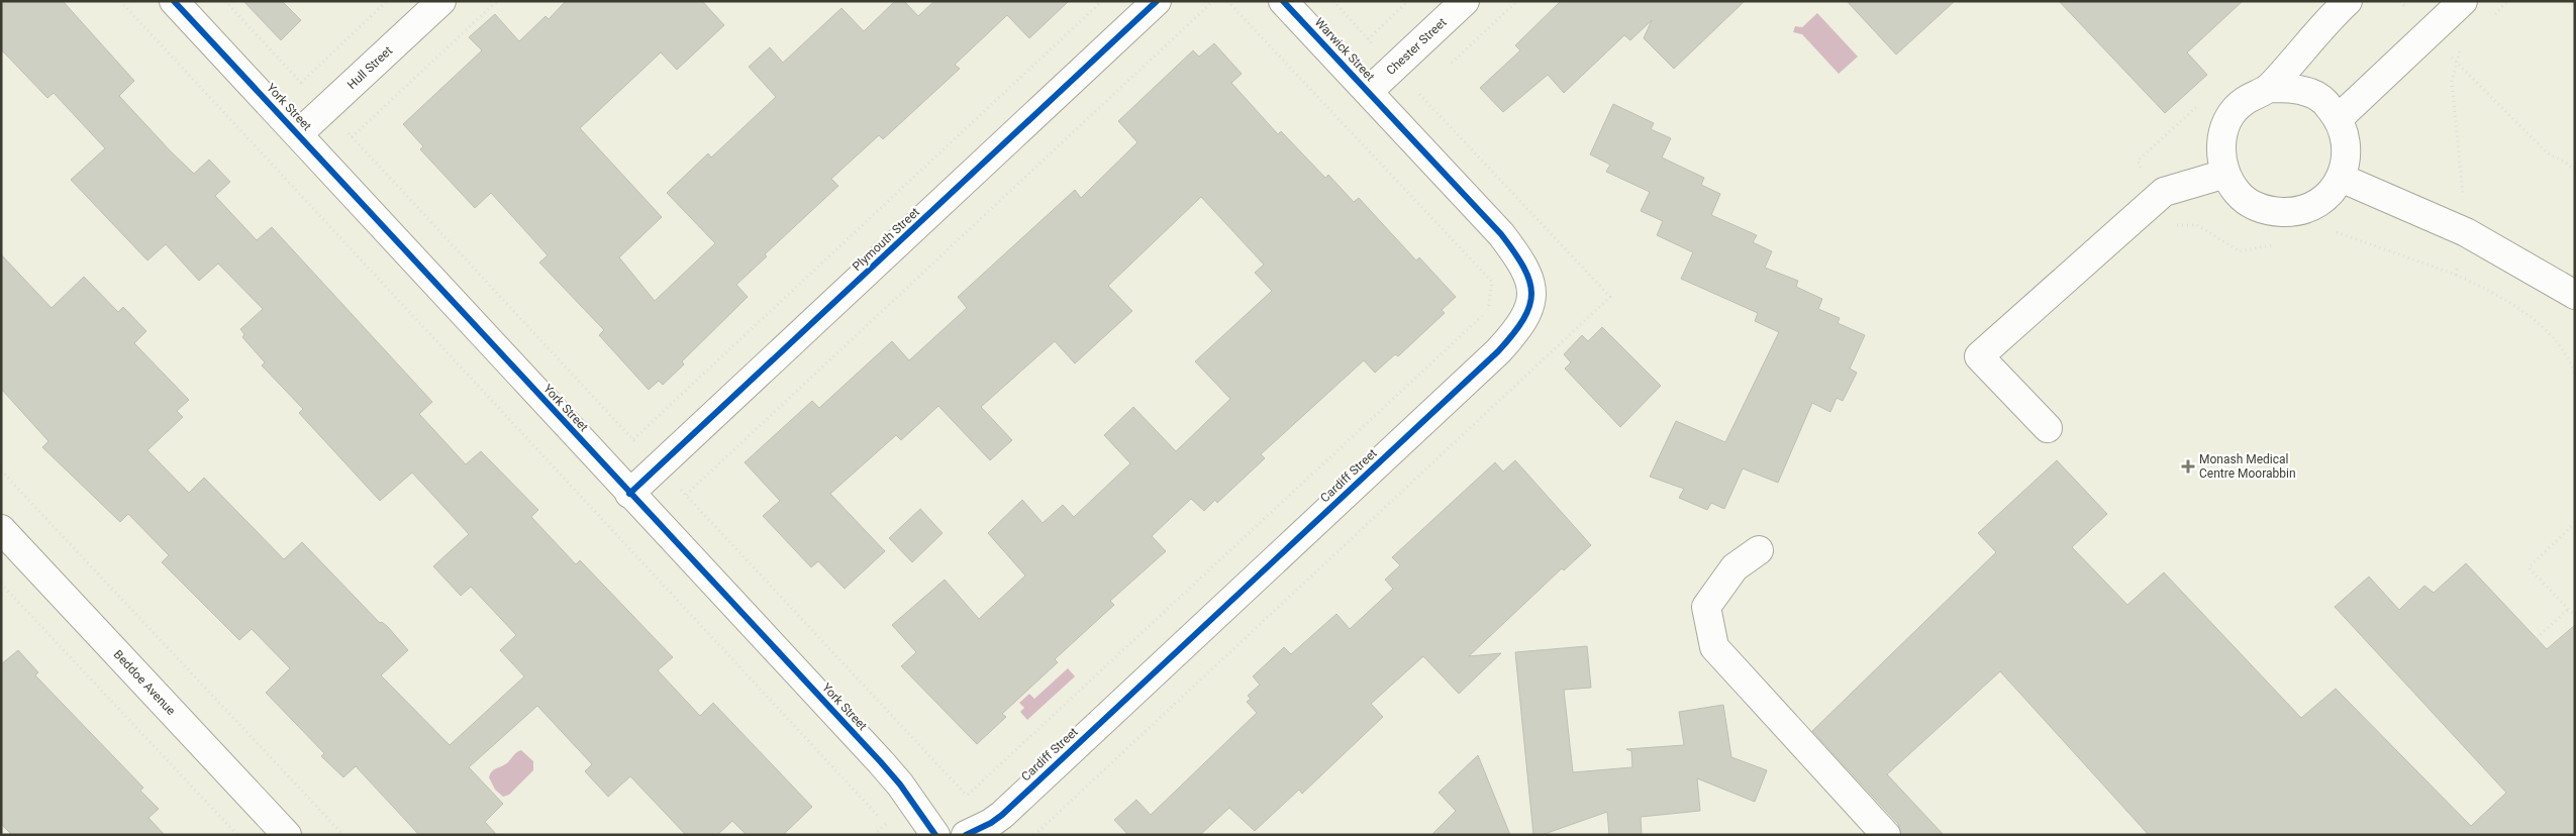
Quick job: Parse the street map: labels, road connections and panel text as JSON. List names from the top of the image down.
{
  "streets": {
    "street": [
      "Chester Street",
      "Warwick Street",
      "Hull Street",
      "York Street",
      "Plymouth Street",
      "Cardiff Street",
      "Beddoe Avenue"
    ]
  },
  "crossings": [
    ["Chester Street", "Warwick Street"],
    ["Chester Street", "Cardiff Street"],
    ["Warwick Street", "Cardiff Street"],
    ["Hull Street", "York Street"],
    ["York Street", "Plymouth Street"]
  ],
  "places": {
    "health": ["Monash Medical Centre Moorabbin"]
  }
}
